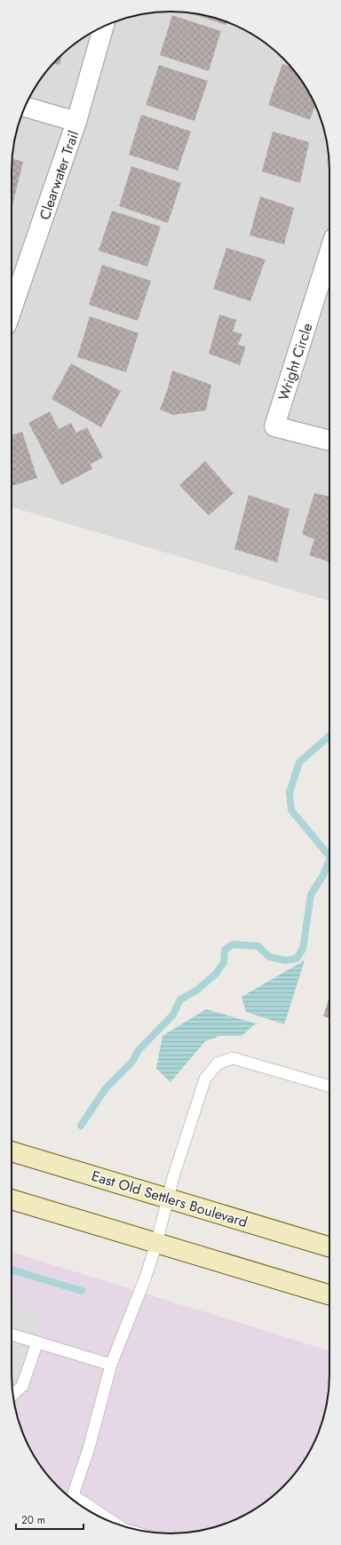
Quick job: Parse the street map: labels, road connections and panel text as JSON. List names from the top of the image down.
{
  "streets": {
    "main road": ["East Old Settlers Boulevard"],
    "street": ["Clearwater Trail", "Wright Circle"]
  },
  "scale_bar": "20 m"
}
